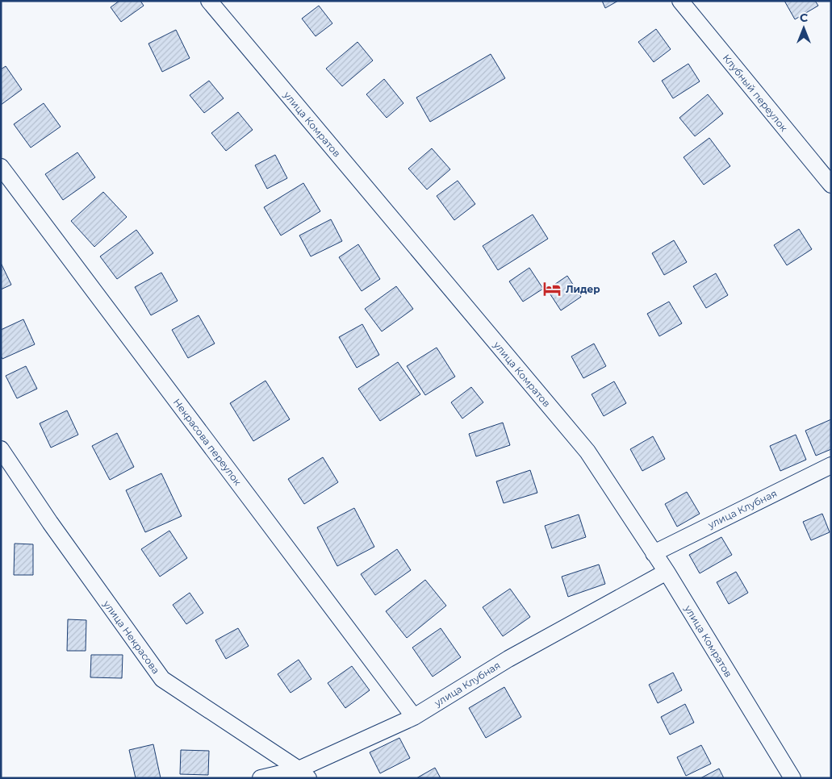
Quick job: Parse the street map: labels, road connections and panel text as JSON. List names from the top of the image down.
{
  "streets": {
    "street": [
      "Клубный переулок",
      "улица Комратов",
      "Некрасова переулок",
      "улица Клубная",
      "улица Некрасова"
    ]
  },
  "crossings": [
    ["улица Комратов", "улица Клубная"],
    ["Некрасова переулок", "улица Клубная"],
    ["улица Клубная", "улица Некрасова"]
  ],
  "places": {
    "hotel": ["Лидер"]
  },
  "north": "top"
}
